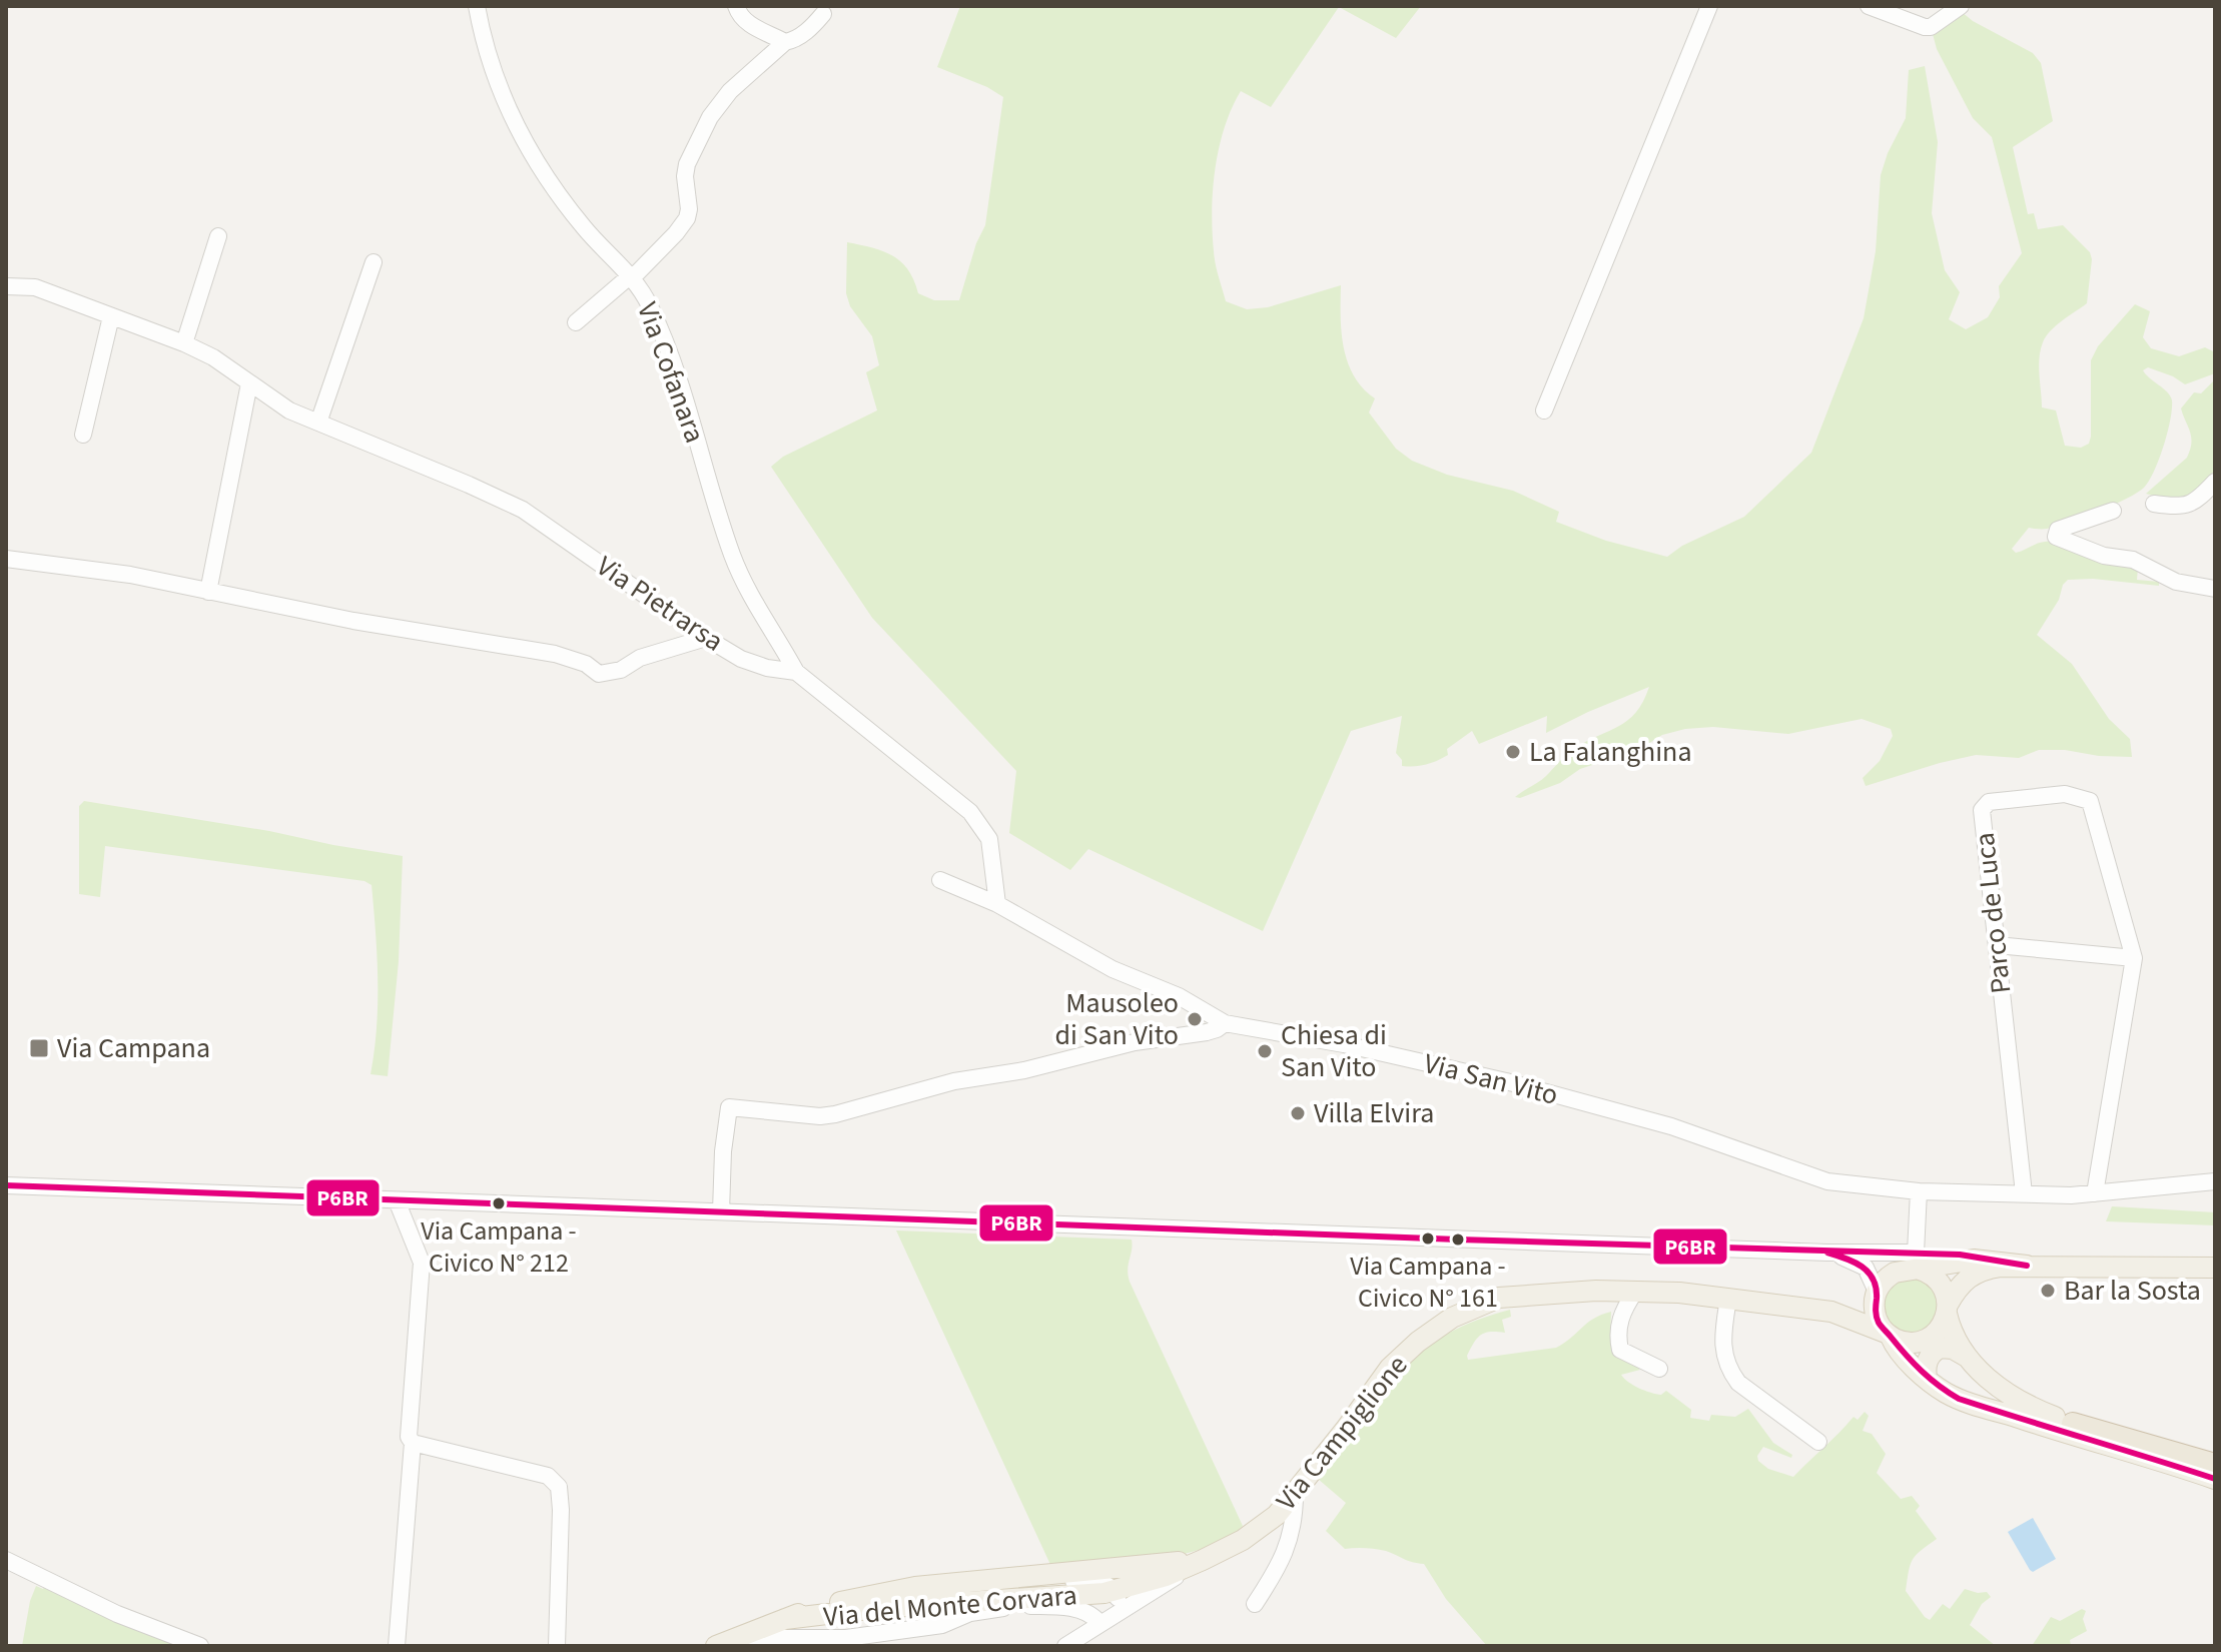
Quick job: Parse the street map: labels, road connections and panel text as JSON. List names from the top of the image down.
{
  "streets": {
    "main road": ["Via Campiglione", "Via del Monte Corvara"],
    "street": [
      "Via Cofanara",
      "Via Pietrarsa",
      "Parco de Luca",
      "Via San Vito"
    ]
  },
  "crossings": [
    ["Via Cofanara", "Via Pietrarsa"],
    ["Parco de Luca", "Via San Vito"],
    ["Via Campiglione", "Via del Monte Corvara"]
  ],
  "places": {
    "other": [
      "La Falanghina",
      "Mausoleo di San Vito",
      "Chiesa di San Vito",
      "Villa Elvira",
      "Via Campana - Civico N° 212",
      "Via Campana - Civico N° 161",
      "Bar la Sosta"
    ],
    "transit": ["Via Campana"]
  },
  "lines": ["transit line P6BR"]
}
